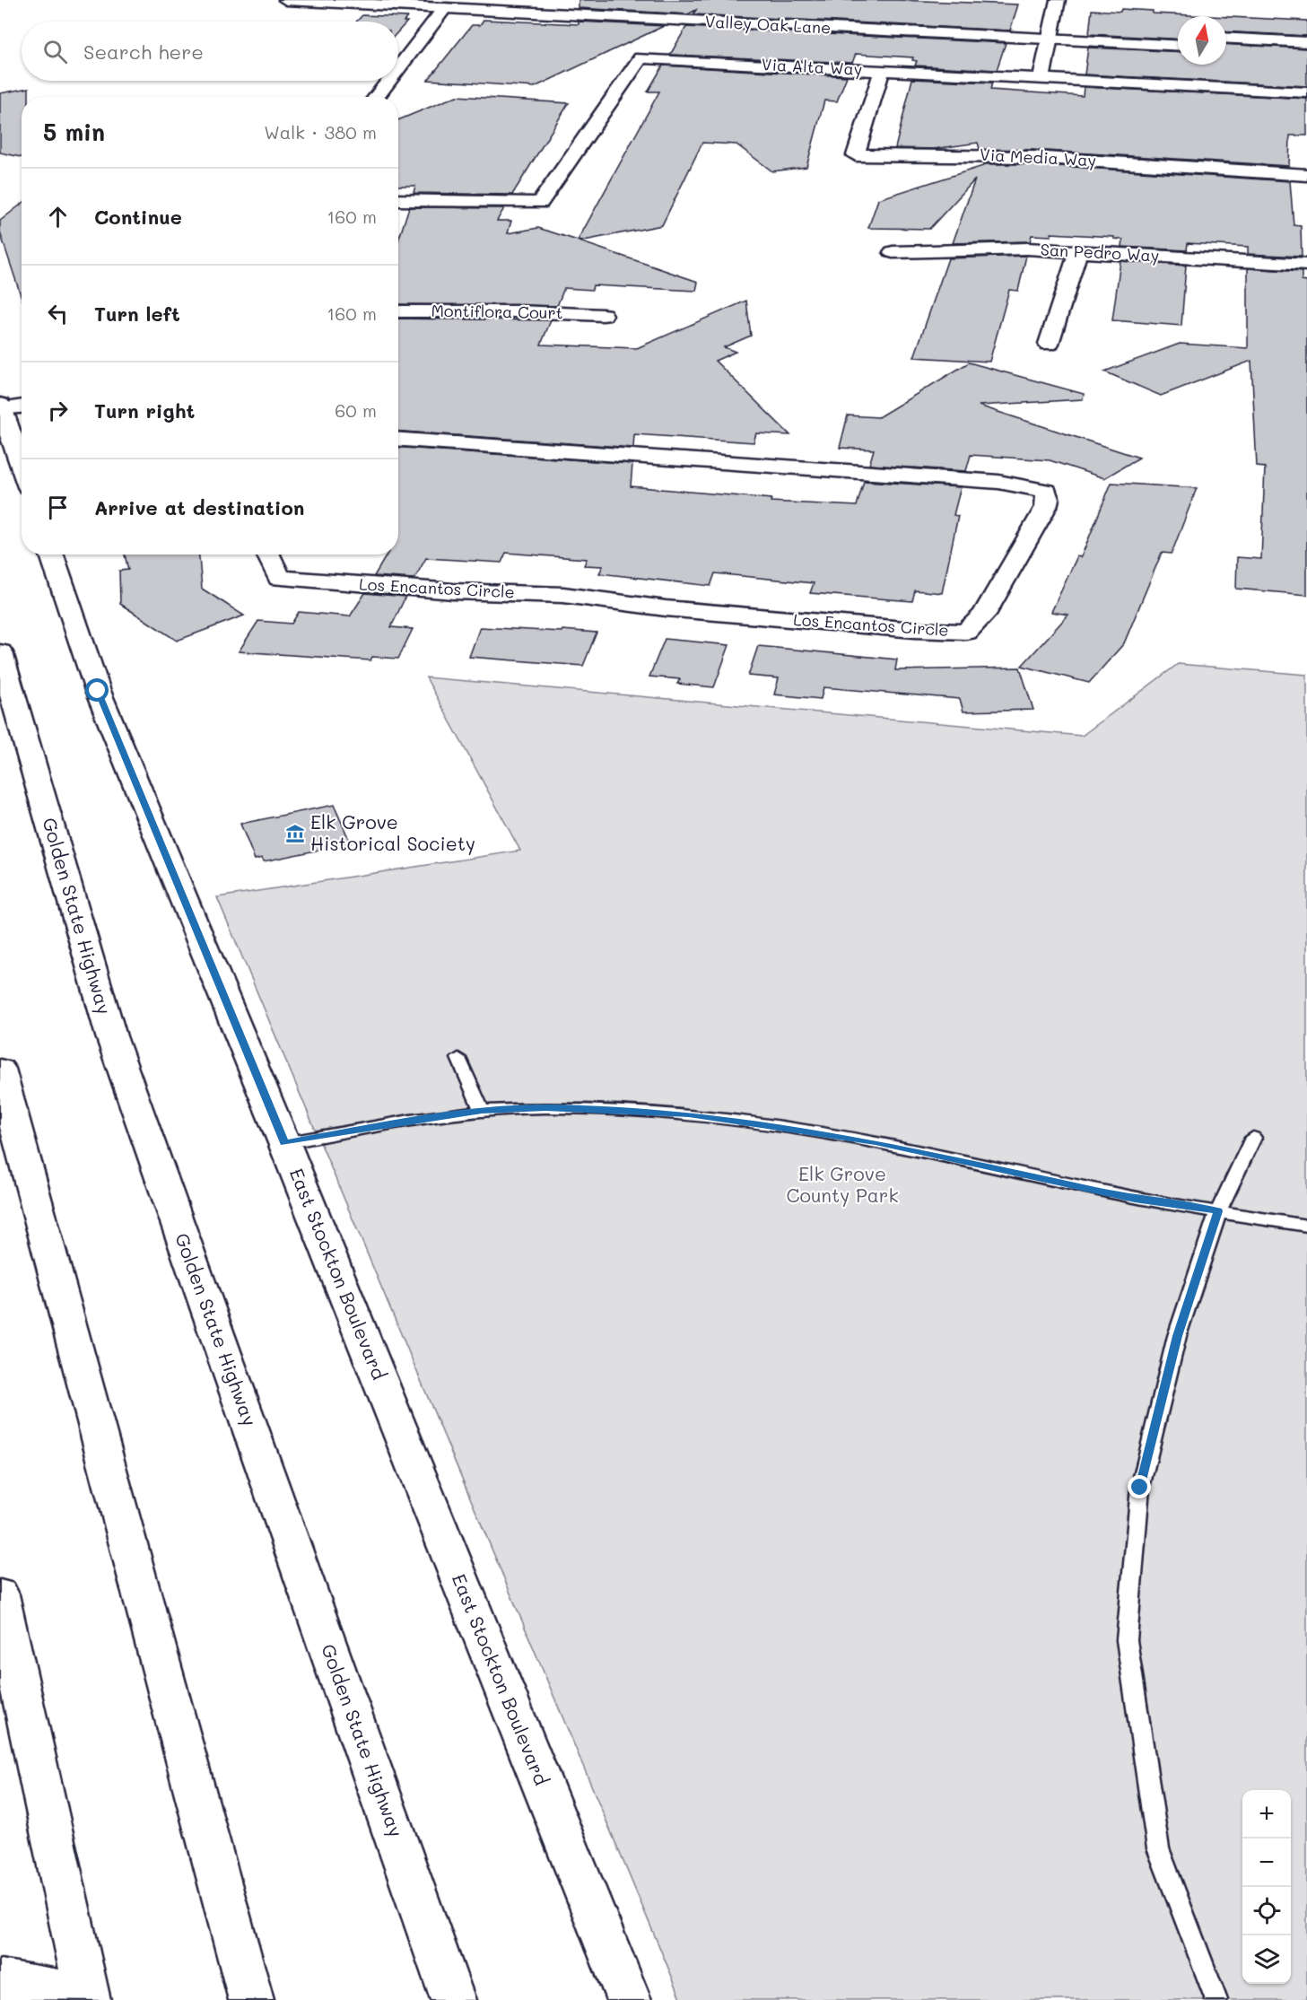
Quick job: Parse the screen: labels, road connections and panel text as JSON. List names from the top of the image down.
{
  "streets": {
    "main road": [
      "Valley Oak Lane",
      "Via Alta Way",
      "Via Media Way",
      "San Pedro Way",
      "Montiflora Court",
      "Los Encantos Circle",
      "Golden State Highway",
      "East Stockton Boulevard"
    ]
  },
  "crossings": [
    ["Via Alta Way", "Via Media Way"]
  ],
  "parks": ["Elk Grove County Park"],
  "places": {
    "museum": ["Elk Grove Historical Society"]
  },
  "north": "top",
  "page": {
    "search": "Search here",
    "heading": ["5 min", "Walk · 380 m"],
    "list": [
      ["Continue", "160 m"],
      ["Turn left", "160 m"],
      ["Turn right", "60 m"],
      "Arrive at destination"
    ],
    "map_buttons": ["+", "−"]
  }
}
